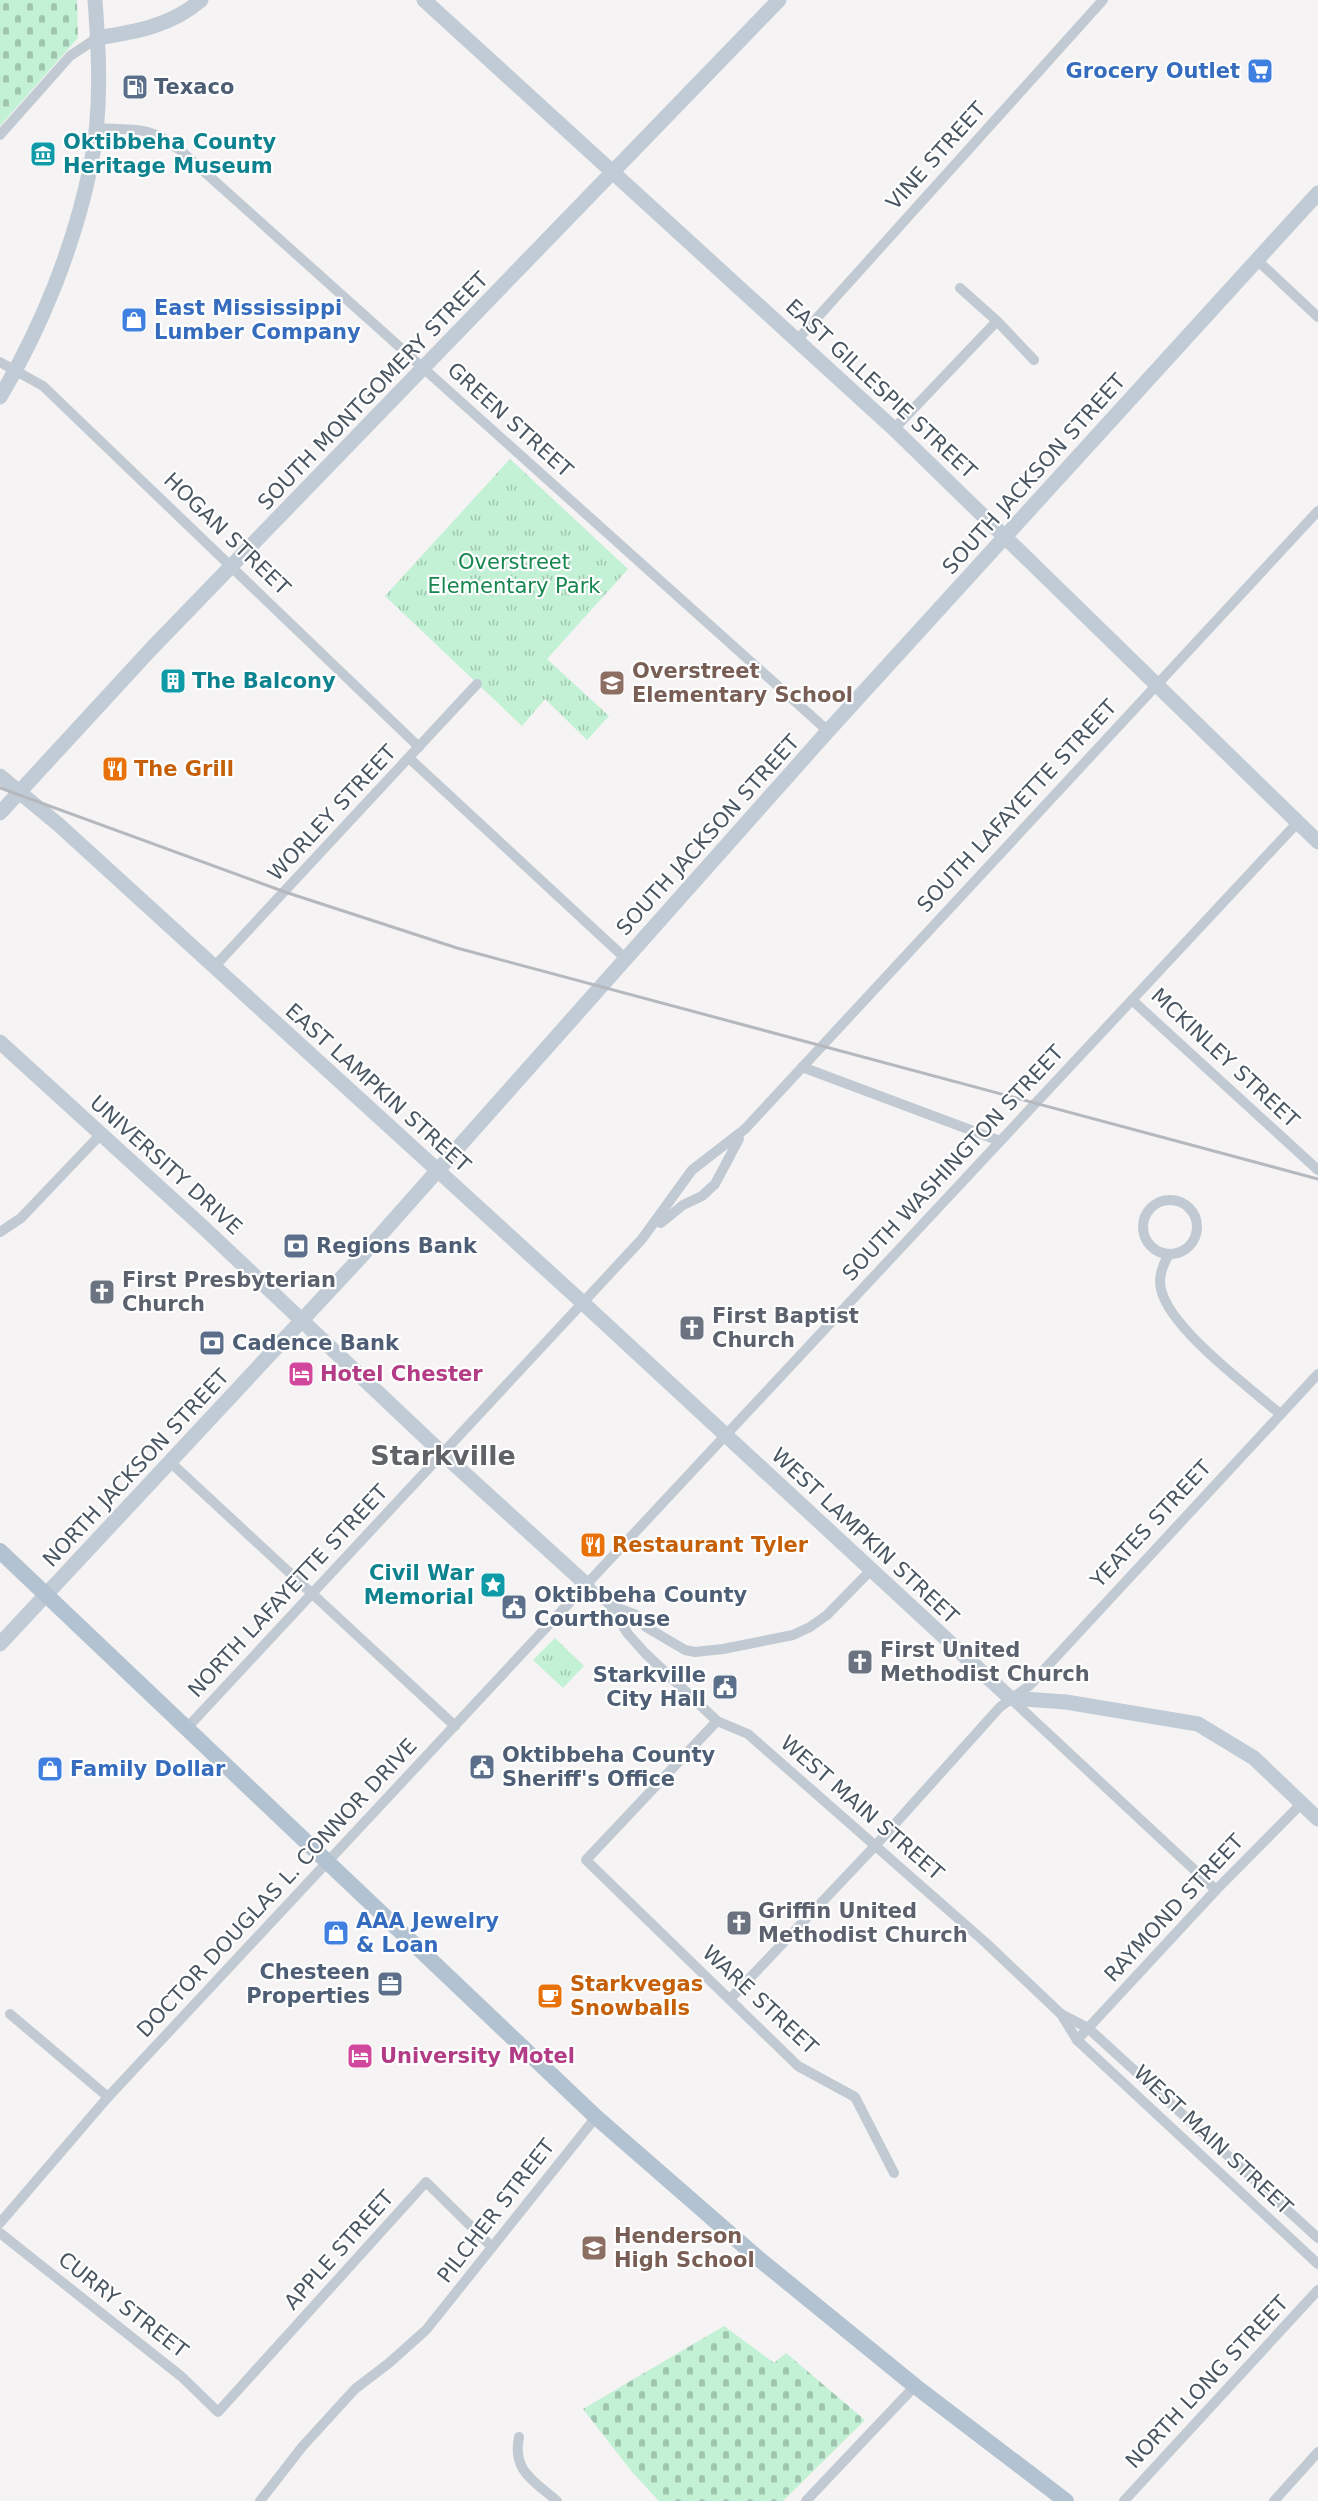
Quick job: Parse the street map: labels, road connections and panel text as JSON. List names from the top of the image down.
{
  "streets": {
    "street": [
      "VINE STREET",
      "EAST GILLESPIE STREET",
      "SOUTH MONTGOMERY STREET",
      "GREEN STREET",
      "SOUTH JACKSON STREET",
      "HOGAN STREET",
      "SOUTH LAFAYETTE STREET",
      "WORLEY STREET",
      "MCKINLEY STREET",
      "EAST LAMPKIN STREET",
      "SOUTH WASHINGTON STREET",
      "UNIVERSITY DRIVE",
      "NORTH JACKSON STREET",
      "YEATES STREET",
      "WEST LAMPKIN STREET",
      "NORTH LAFAYETTE STREET",
      "WEST MAIN STREET",
      "DOCTOR DOUGLAS L. CONNOR DRIVE",
      "RAYMOND STREET",
      "WARE STREET",
      "PILCHER STREET",
      "APPLE STREET",
      "CURRY STREET",
      "NORTH LONG STREET"
    ]
  },
  "crossings": [
    ["VINE STREET", "EAST GILLESPIE STREET"],
    ["EAST GILLESPIE STREET", "SOUTH MONTGOMERY STREET"],
    ["EAST GILLESPIE STREET", "SOUTH JACKSON STREET"],
    ["EAST GILLESPIE STREET", "SOUTH LAFAYETTE STREET"],
    ["EAST GILLESPIE STREET", "SOUTH WASHINGTON STREET"],
    ["SOUTH MONTGOMERY STREET", "GREEN STREET"],
    ["SOUTH MONTGOMERY STREET", "HOGAN STREET"],
    ["SOUTH MONTGOMERY STREET", "EAST LAMPKIN STREET"],
    ["GREEN STREET", "SOUTH JACKSON STREET"],
    ["SOUTH JACKSON STREET", "EAST LAMPKIN STREET"],
    ["SOUTH JACKSON STREET", "UNIVERSITY DRIVE"],
    ["SOUTH JACKSON STREET", "NORTH JACKSON STREET"],
    ["HOGAN STREET", "WORLEY STREET"],
    ["SOUTH LAFAYETTE STREET", "EAST LAMPKIN STREET"],
    ["SOUTH LAFAYETTE STREET", "UNIVERSITY DRIVE"],
    ["SOUTH LAFAYETTE STREET", "NORTH LAFAYETTE STREET"],
    ["WORLEY STREET", "EAST LAMPKIN STREET"],
    ["MCKINLEY STREET", "SOUTH WASHINGTON STREET"],
    ["EAST LAMPKIN STREET", "SOUTH WASHINGTON STREET"],
    ["EAST LAMPKIN STREET", "WEST LAMPKIN STREET"],
    ["SOUTH WASHINGTON STREET", "UNIVERSITY DRIVE"],
    ["SOUTH WASHINGTON STREET", "WEST LAMPKIN STREET"],
    ["SOUTH WASHINGTON STREET", "WEST MAIN STREET"],
    ["SOUTH WASHINGTON STREET", "DOCTOR DOUGLAS L. CONNOR DRIVE"],
    ["UNIVERSITY DRIVE", "NORTH JACKSON STREET"],
    ["UNIVERSITY DRIVE", "NORTH LAFAYETTE STREET"],
    ["UNIVERSITY DRIVE", "WEST MAIN STREET"],
    ["UNIVERSITY DRIVE", "DOCTOR DOUGLAS L. CONNOR DRIVE"],
    ["YEATES STREET", "WEST LAMPKIN STREET"],
    ["YEATES STREET", "WEST MAIN STREET"],
    ["YEATES STREET", "WARE STREET"],
    ["WEST LAMPKIN STREET", "RAYMOND STREET"],
    ["WEST MAIN STREET", "DOCTOR DOUGLAS L. CONNOR DRIVE"],
    ["WEST MAIN STREET", "RAYMOND STREET"],
    ["WEST MAIN STREET", "WARE STREET"],
    ["PILCHER STREET", "APPLE STREET"],
    ["APPLE STREET", "CURRY STREET"]
  ],
  "districts": ["Starkville"],
  "parks": ["Overstreet Elementary Park"],
  "places": {
    "supermarket": ["Grocery Outlet"],
    "fuel station": ["Texaco"],
    "museum": ["Oktibbeha County Heritage Museum"],
    "shop": ["East Mississippi Lumber Company", "Family Dollar", "AAA Jewelry & Loan"],
    "building": ["The Balcony"],
    "school or university": ["Overstreet Elementary School", "Henderson High School"],
    "restaurant": ["The Grill", "Restaurant Tyler"],
    "bank": ["Regions Bank", "Cadence Bank"],
    "church": [
      "First Presbyterian Church",
      "First Baptist Church",
      "First United Methodist Church",
      "Griffin United Methodist Church"
    ],
    "hotel": ["Hotel Chester", "University Motel"],
    "place": ["Civil War Memorial"],
    "public building": ["Oktibbeha County Courthouse", "Starkville City Hall", "Oktibbeha County Sheriff's Office"],
    "office": ["Chesteen Properties"],
    "cafe": ["Starkvegas Snowballs"]
  }
}
